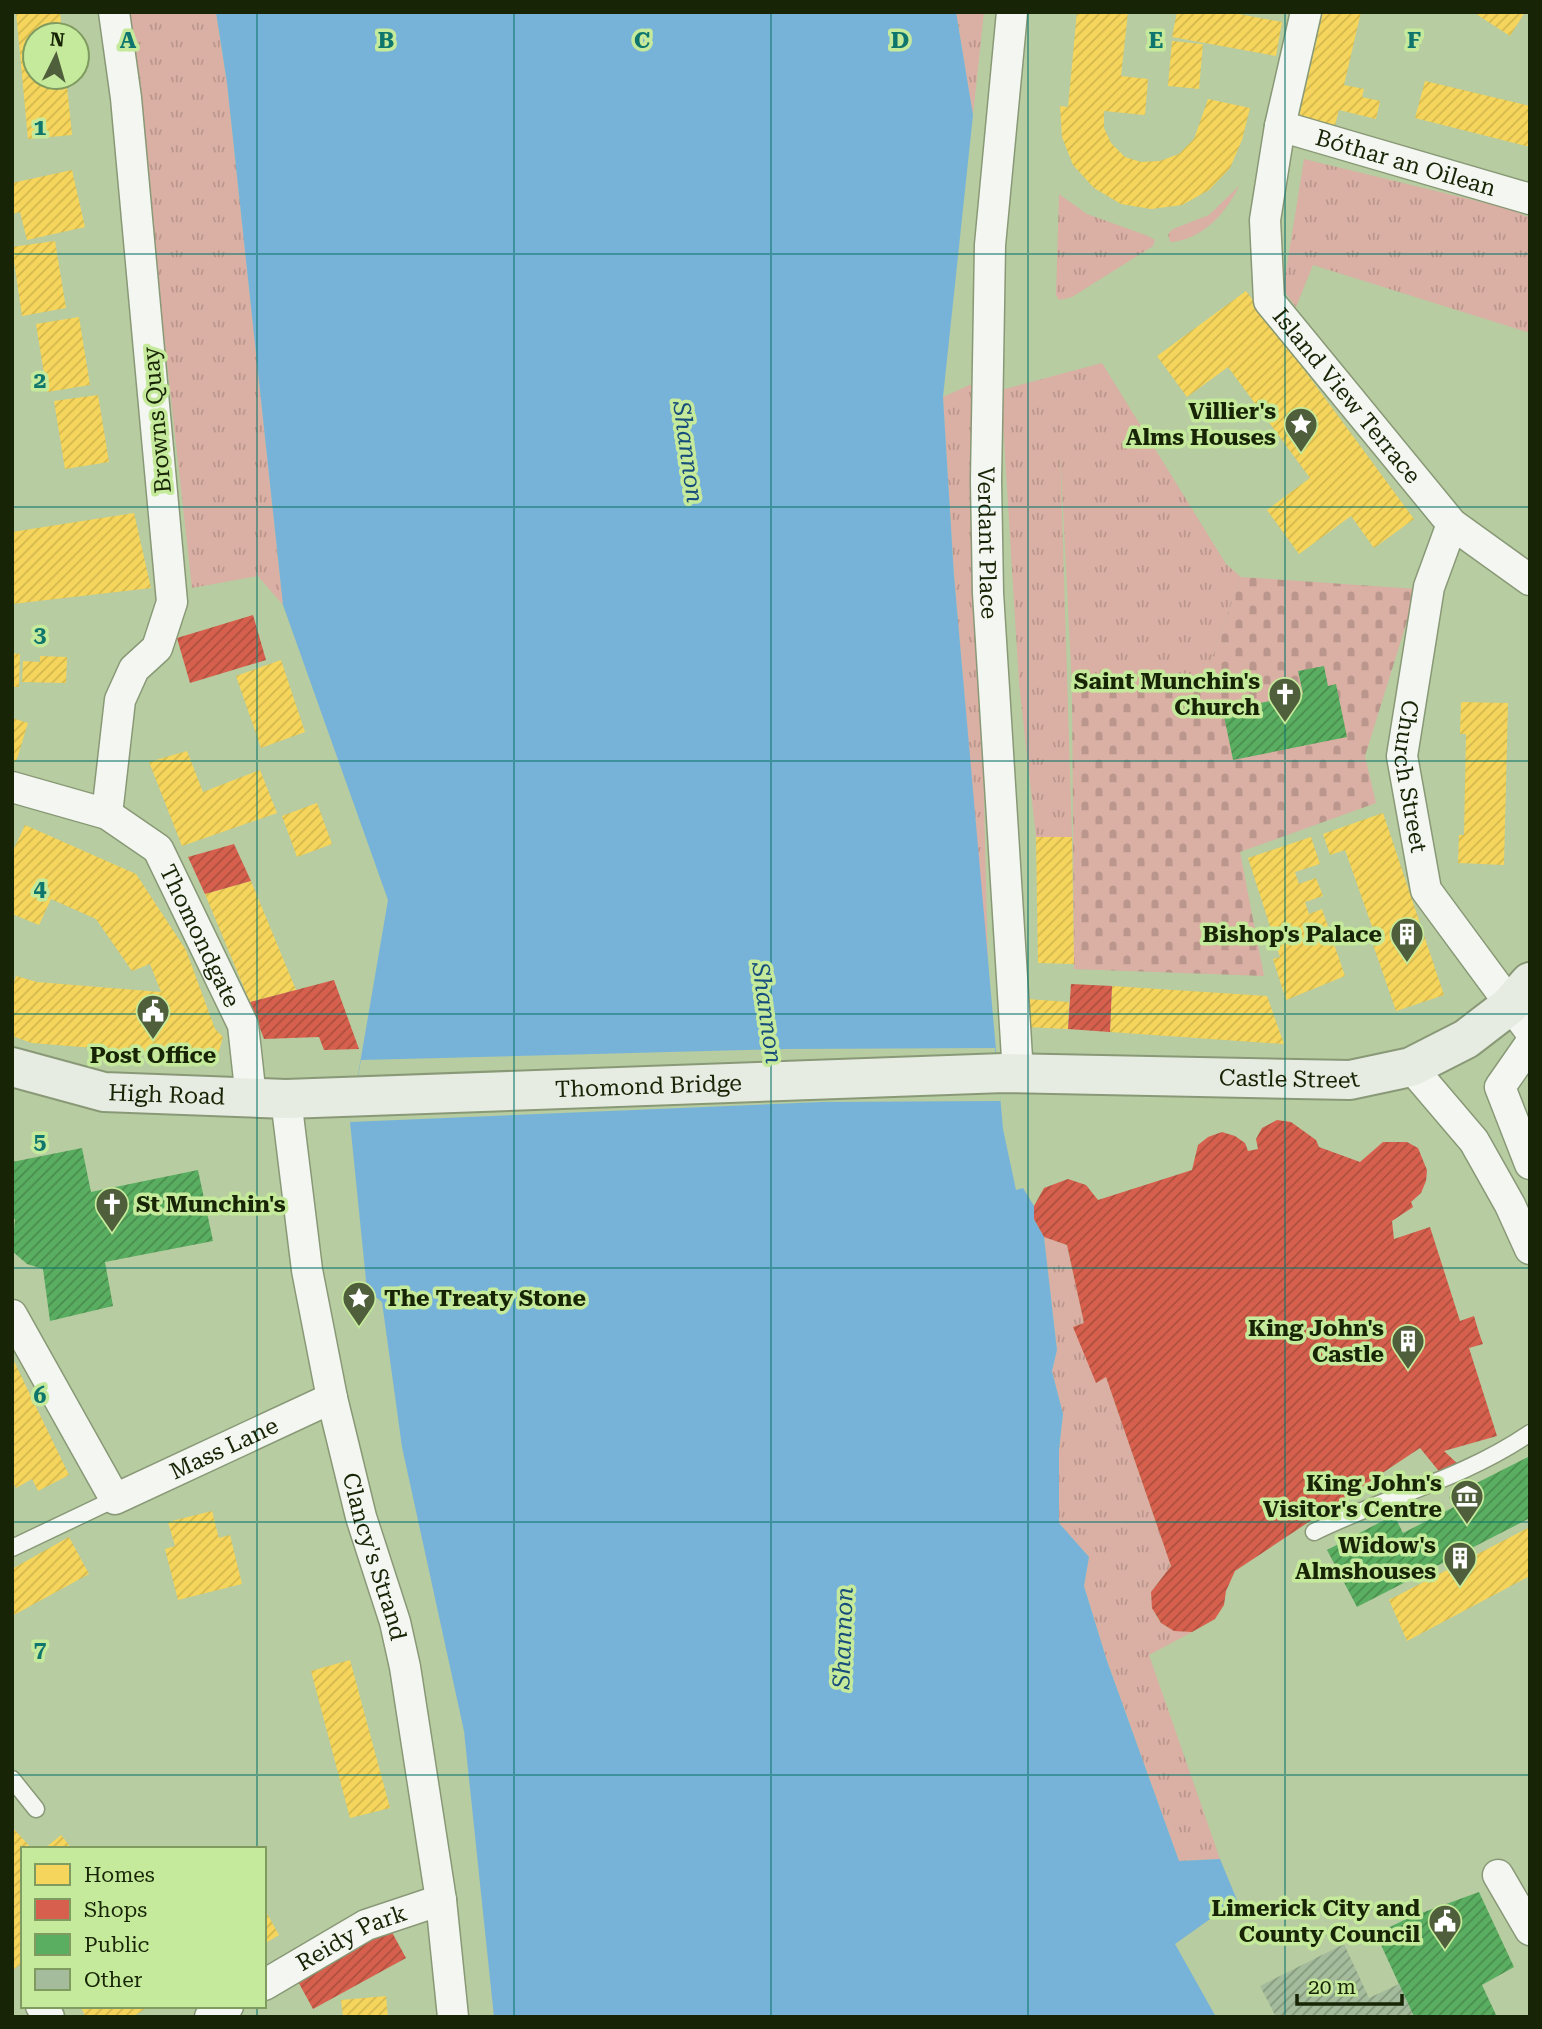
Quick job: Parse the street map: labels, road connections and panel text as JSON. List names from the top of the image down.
{
  "streets": {
    "main road": ["Castle Street", "Thomond Bridge", "High Road"],
    "street": [
      "Bóthar an Oilean",
      "Island View Terrace",
      "Browns Quay",
      "Verdant Place",
      "Church Street",
      "Thomondgate",
      "Mass Lane",
      "Clancy's Strand",
      "Reidy Park"
    ]
  },
  "crossings": [
    ["Bóthar an Oilean", "Island View Terrace"],
    ["Island View Terrace", "Church Street"],
    ["Browns Quay", "Thomondgate"],
    ["Verdant Place", "Castle Street"],
    ["Verdant Place", "Thomond Bridge"],
    ["Church Street", "Castle Street"],
    ["Thomondgate", "Thomond Bridge"],
    ["Thomondgate", "High Road"],
    ["Thomondgate", "Clancy's Strand"],
    ["Castle Street", "Thomond Bridge"],
    ["Thomond Bridge", "High Road"],
    ["Thomond Bridge", "Clancy's Strand"],
    ["High Road", "Clancy's Strand"],
    ["Mass Lane", "Clancy's Strand"],
    ["Clancy's Strand", "Reidy Park"]
  ],
  "water": ["Shannon"],
  "places": {
    "place": ["Villier's Alms Houses", "The Treaty Stone"],
    "church": ["Saint Munchin's Church", "St Munchin's"],
    "building": ["Bishop's Palace", "King John's Castle", "Widow's Almshouses"],
    "public building": ["Post Office", "Limerick City and County Council"],
    "museum": ["King John's Visitor's Centre"]
  },
  "legend": [
    "Homes",
    "Shops",
    "Public",
    "Other"
  ],
  "scale_bar": "20 m",
  "north": "top",
  "grid": {
    "columns": [
      "A",
      "B",
      "C",
      "D",
      "E",
      "F"
    ],
    "rows": [
      "1",
      "2",
      "3",
      "4",
      "5",
      "6",
      "7"
    ]
  }
}
